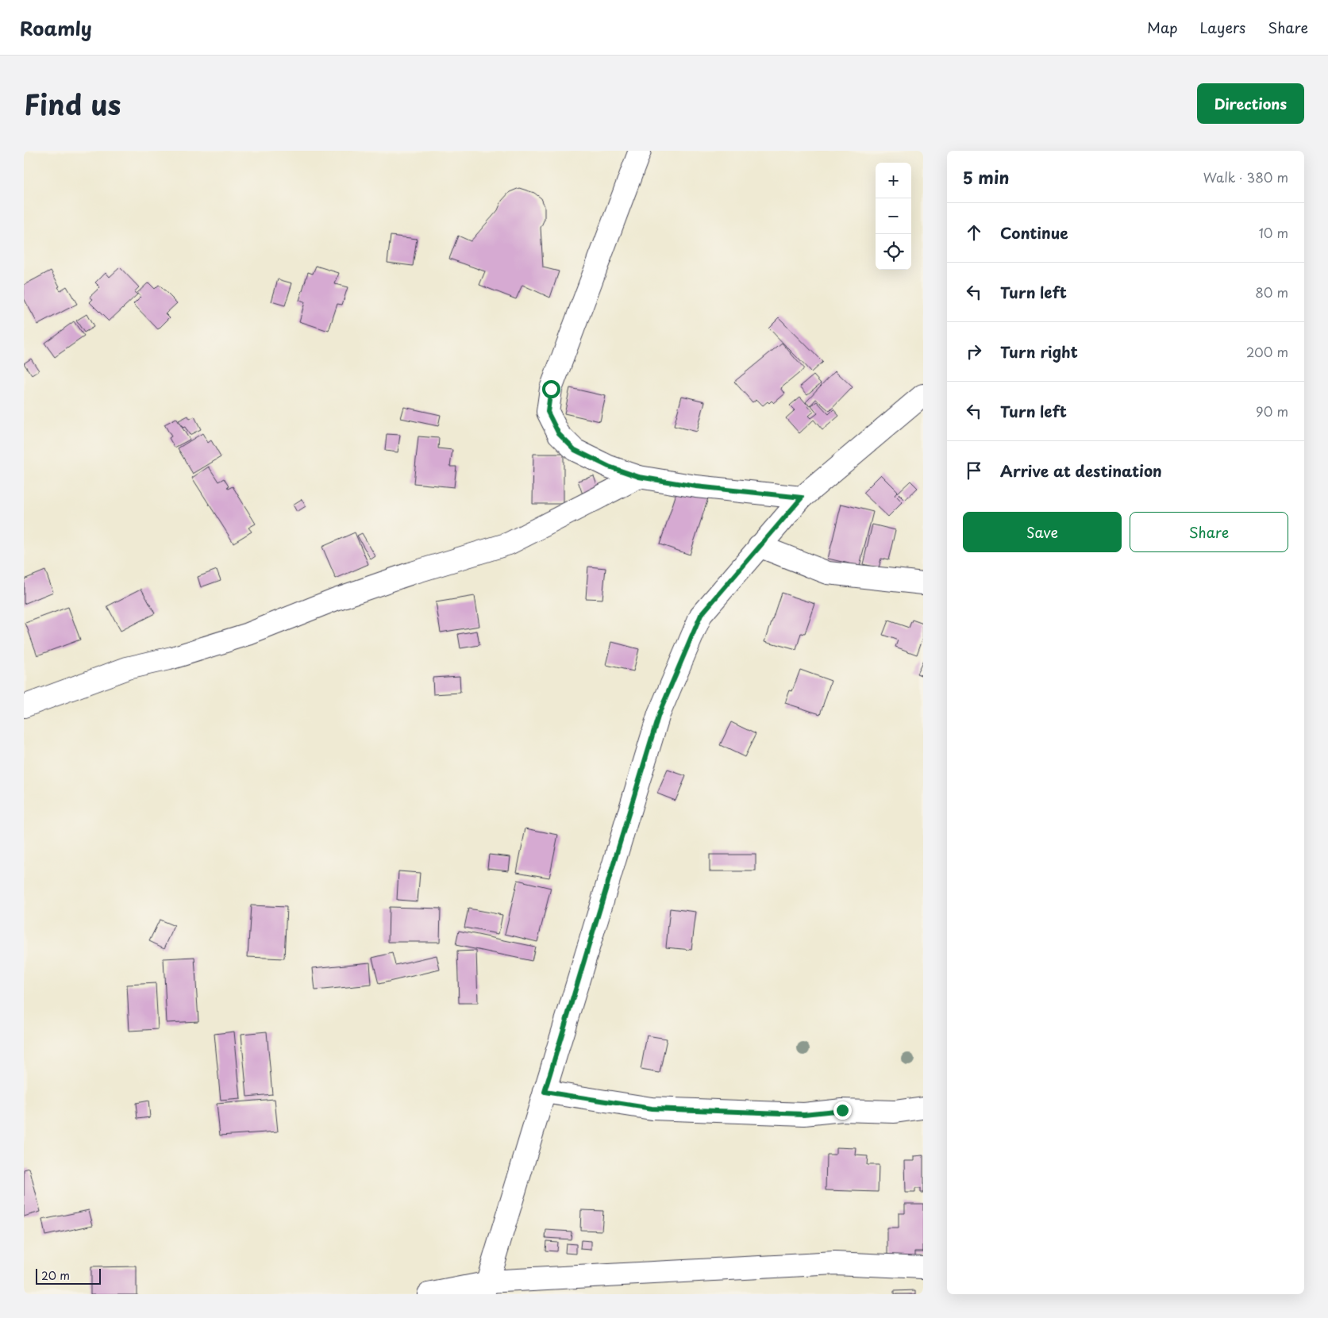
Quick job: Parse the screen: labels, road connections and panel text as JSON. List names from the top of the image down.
{
  "scale_bar": "20 m",
  "page": {
    "header": "Roamly",
    "nav": ["Map", "Layers", "Share"],
    "title": "Find us",
    "buttons": [
      "Directions",
      ["Save", "Share"]
    ],
    "heading": ["5 min", "Walk · 380 m"],
    "map_buttons": ["+", "−"],
    "list": [
      ["Continue", "10 m"],
      ["Turn left", "80 m"],
      ["Turn right", "200 m"],
      ["Turn left", "90 m"],
      "Arrive at destination"
    ],
    "scale": "20 m"
  }
}
